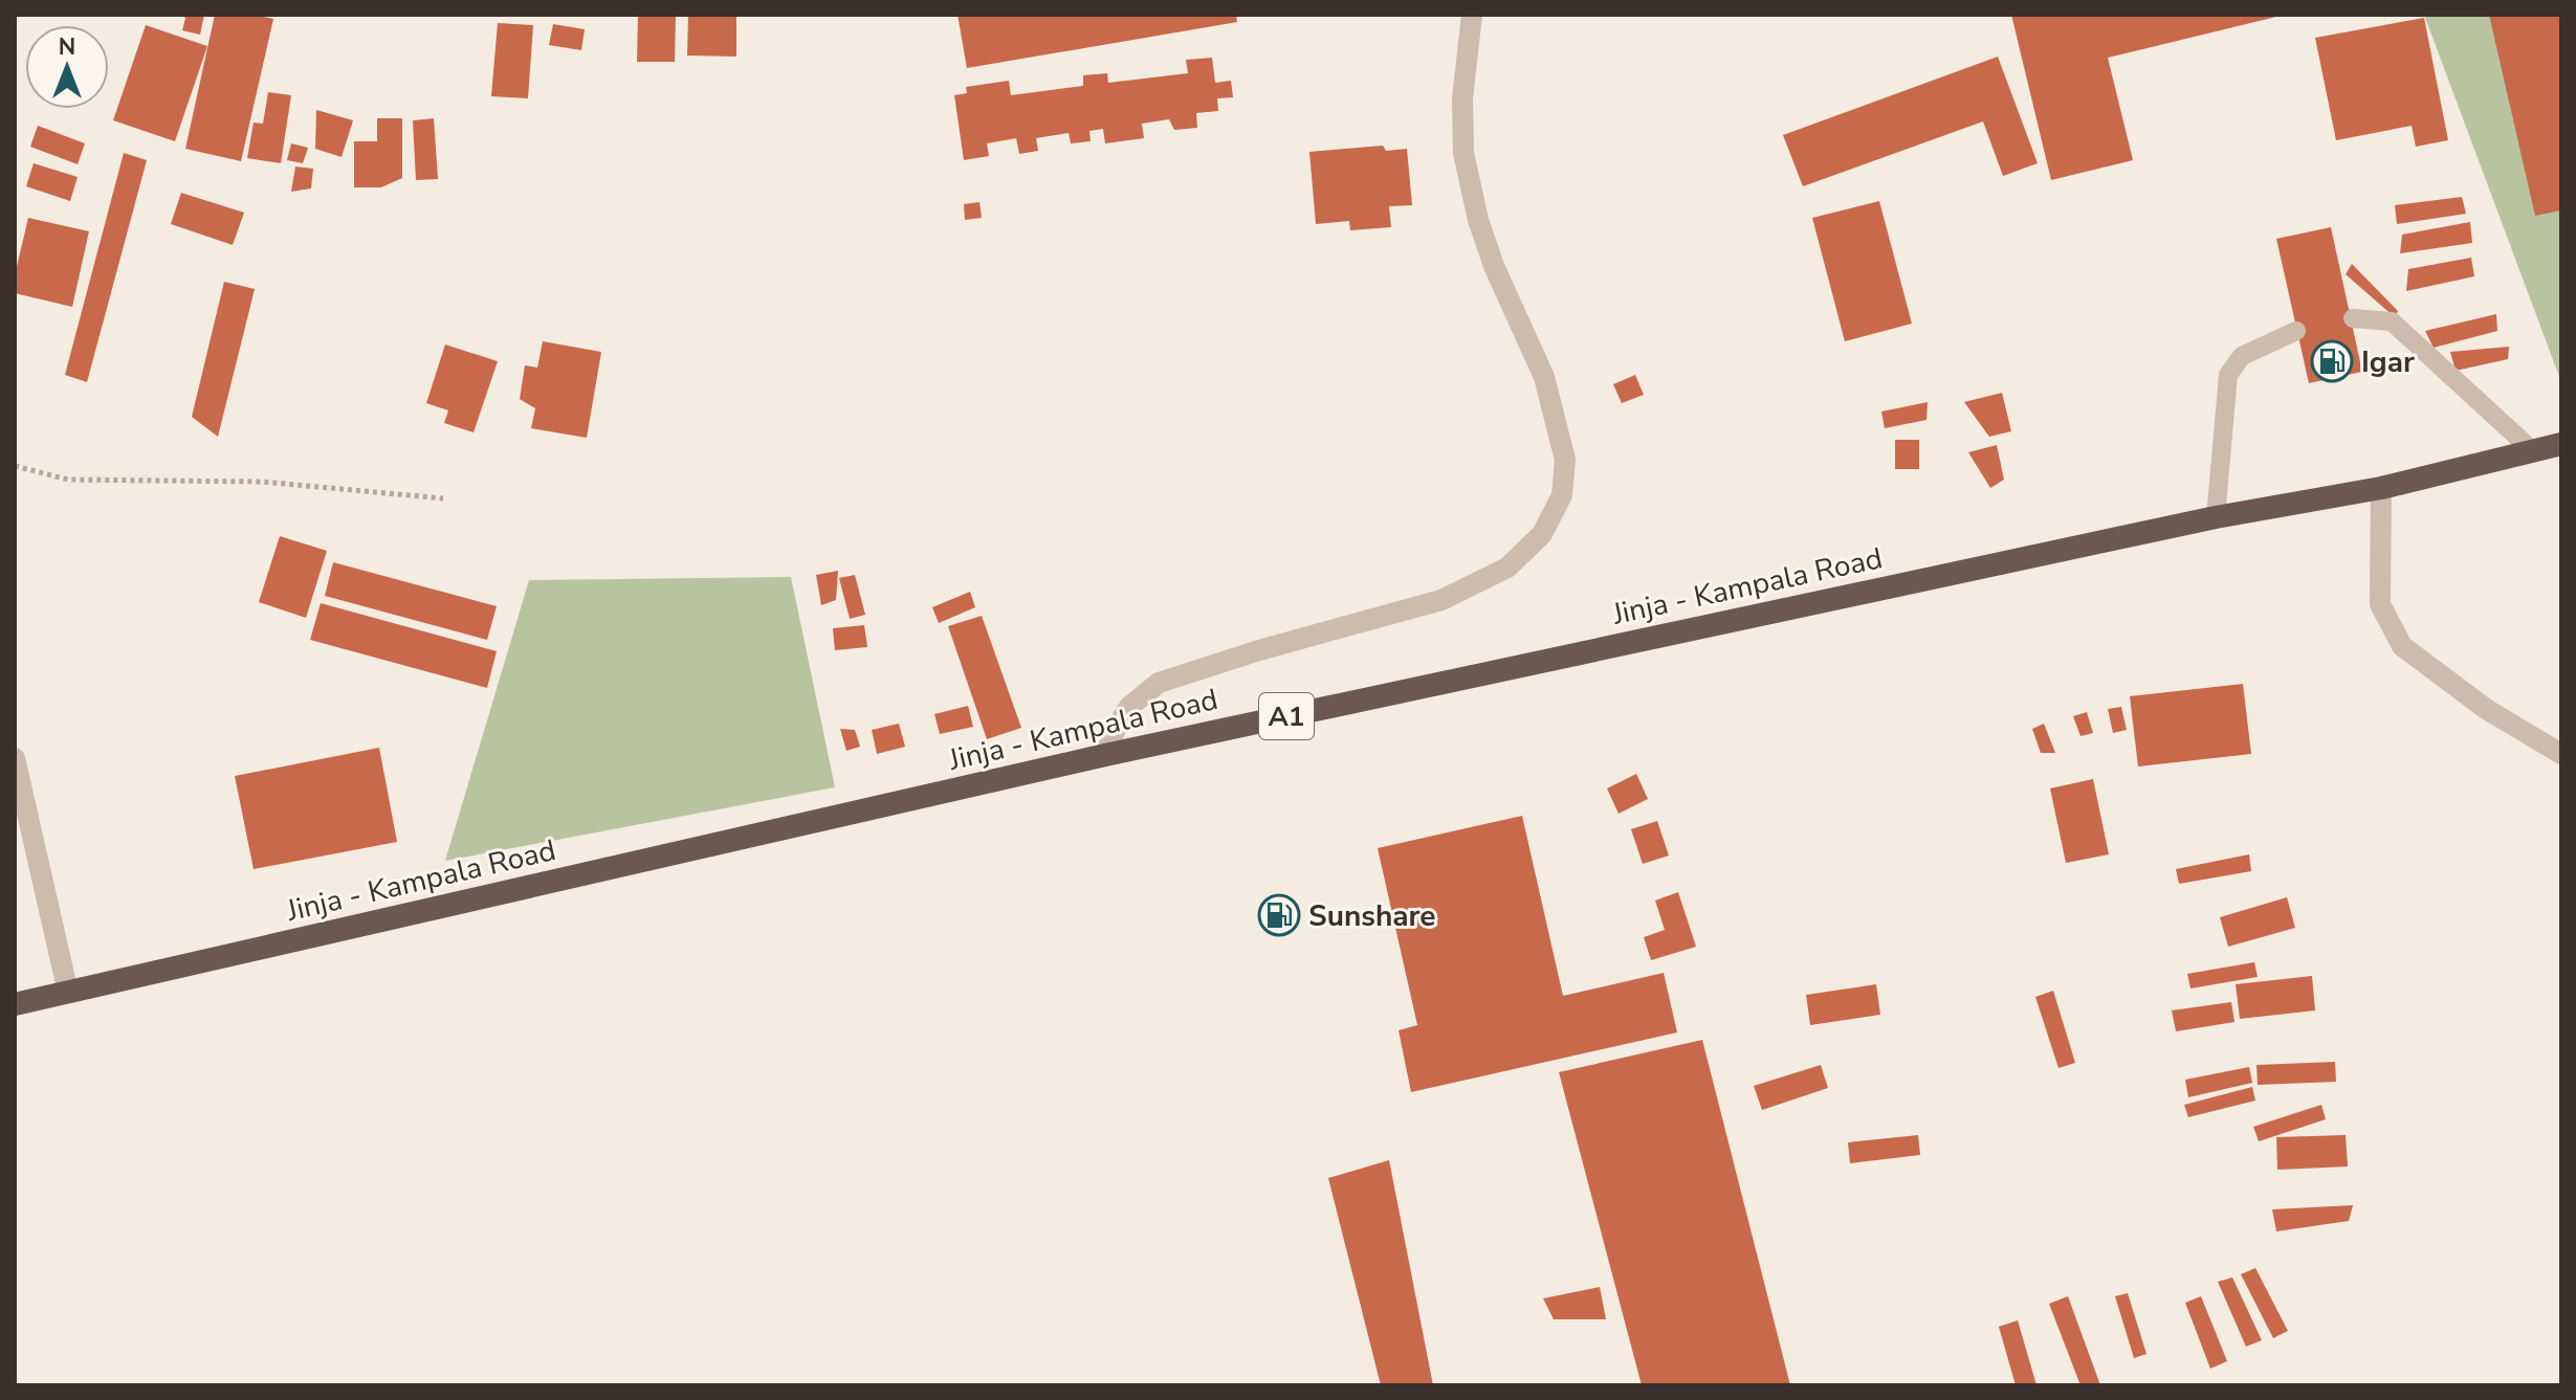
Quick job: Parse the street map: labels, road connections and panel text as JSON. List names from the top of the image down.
{
  "streets": {
    "highway": ["Jinja - Kampala Road", "A1"]
  },
  "places": {
    "fuel station": ["Igar", "Sunshare"]
  },
  "north": "top"
}
